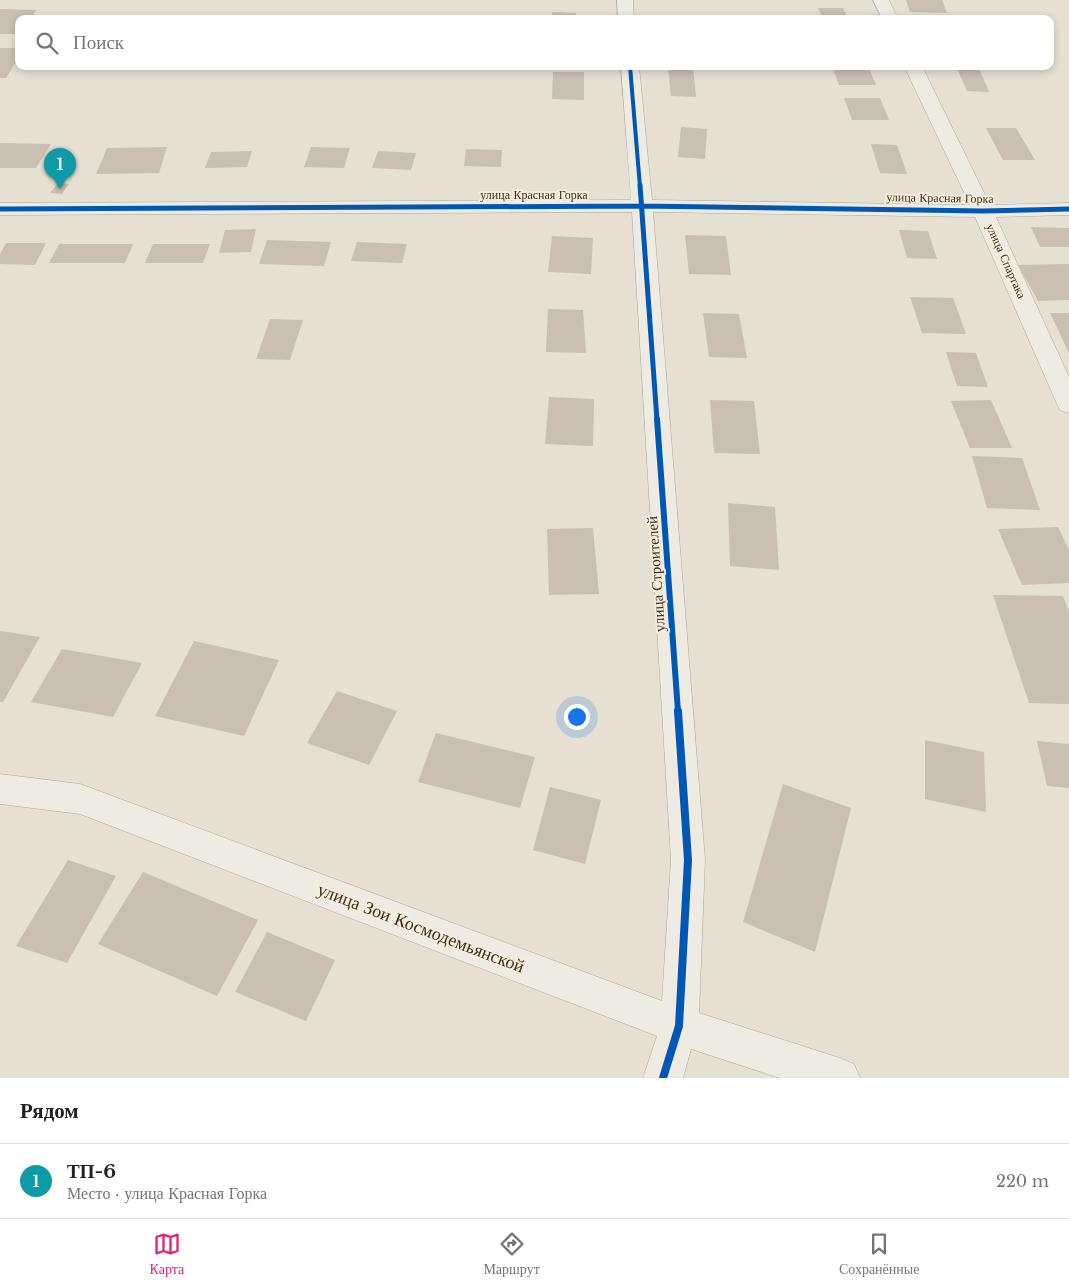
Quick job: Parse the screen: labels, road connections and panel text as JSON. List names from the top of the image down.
{
  "streets": {
    "street": [
      "улица Красная Горка",
      "улица Спартака",
      "улица Строителей",
      "улица Зои Космодемьянской"
    ]
  },
  "crossings": [
    ["улица Красная Горка", "улица Спартака"],
    ["улица Красная Горка", "улица Строителей"],
    ["улица Строителей", "улица Зои Космодемьянской"]
  ],
  "page": {
    "search": "Поиск",
    "pins": "1",
    "heading": "Рядом",
    "list": [
      {
        "mark": "1",
        "name": "ТП-6",
        "note": "Место · улица Красная Горка",
        "value": "220 m"
      }
    ],
    "nav": ["Карта", "Маршрут", "Сохранённые"]
  }
}
